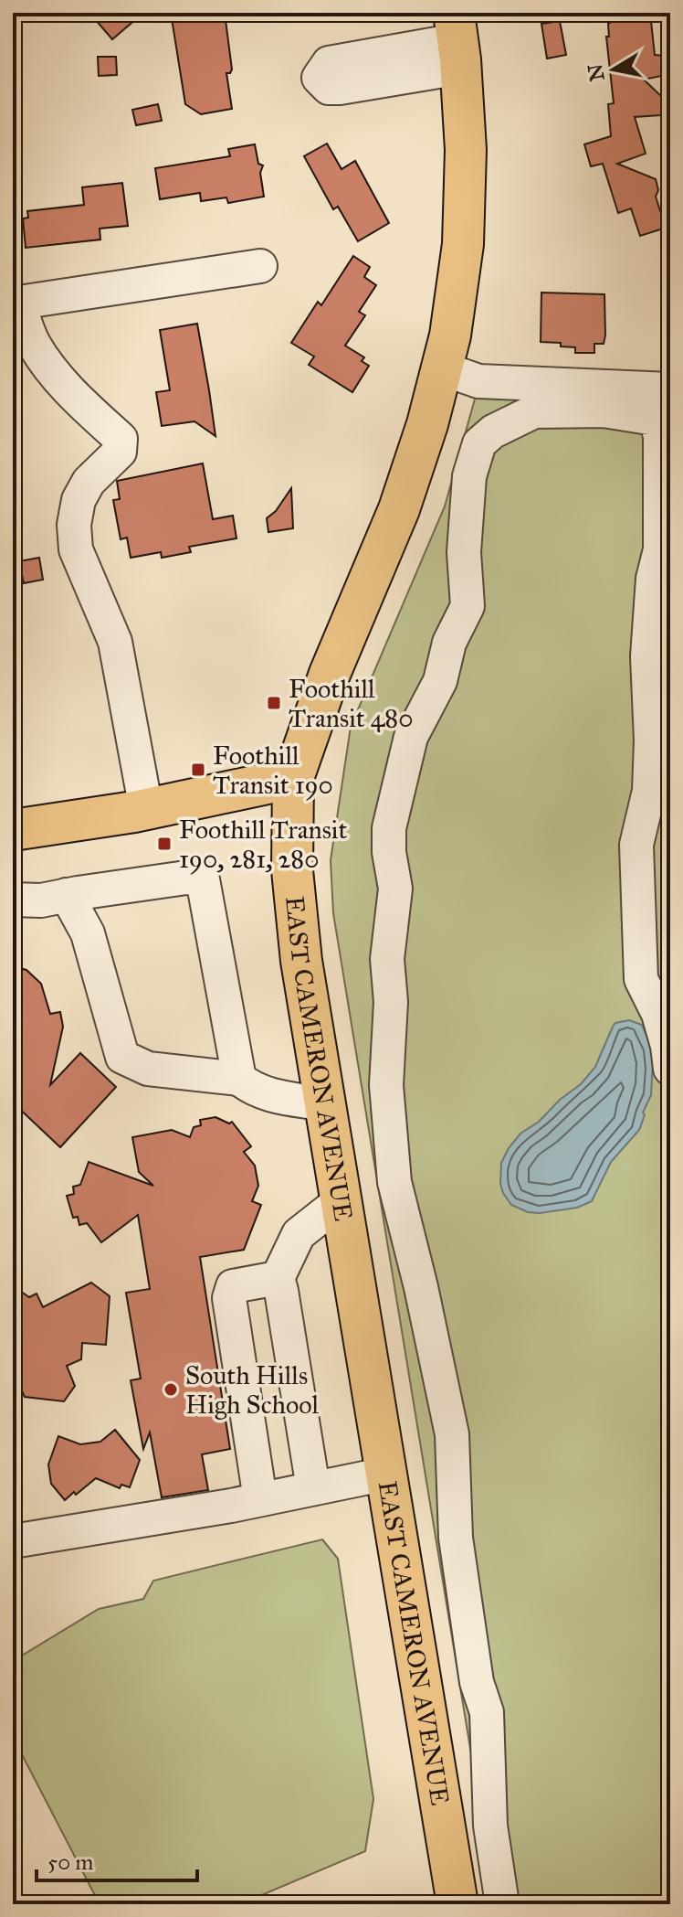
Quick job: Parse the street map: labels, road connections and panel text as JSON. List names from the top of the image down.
{
  "streets": {
    "main road": ["EAST CAMERON AVENUE"]
  },
  "places": {
    "transit": ["Foothill Transit 480", "Foothill Transit 190", "Foothill Transit 190, 281, 280"],
    "other": ["South Hills High School"]
  },
  "scale_bar": "50 m",
  "north": "left"
}
